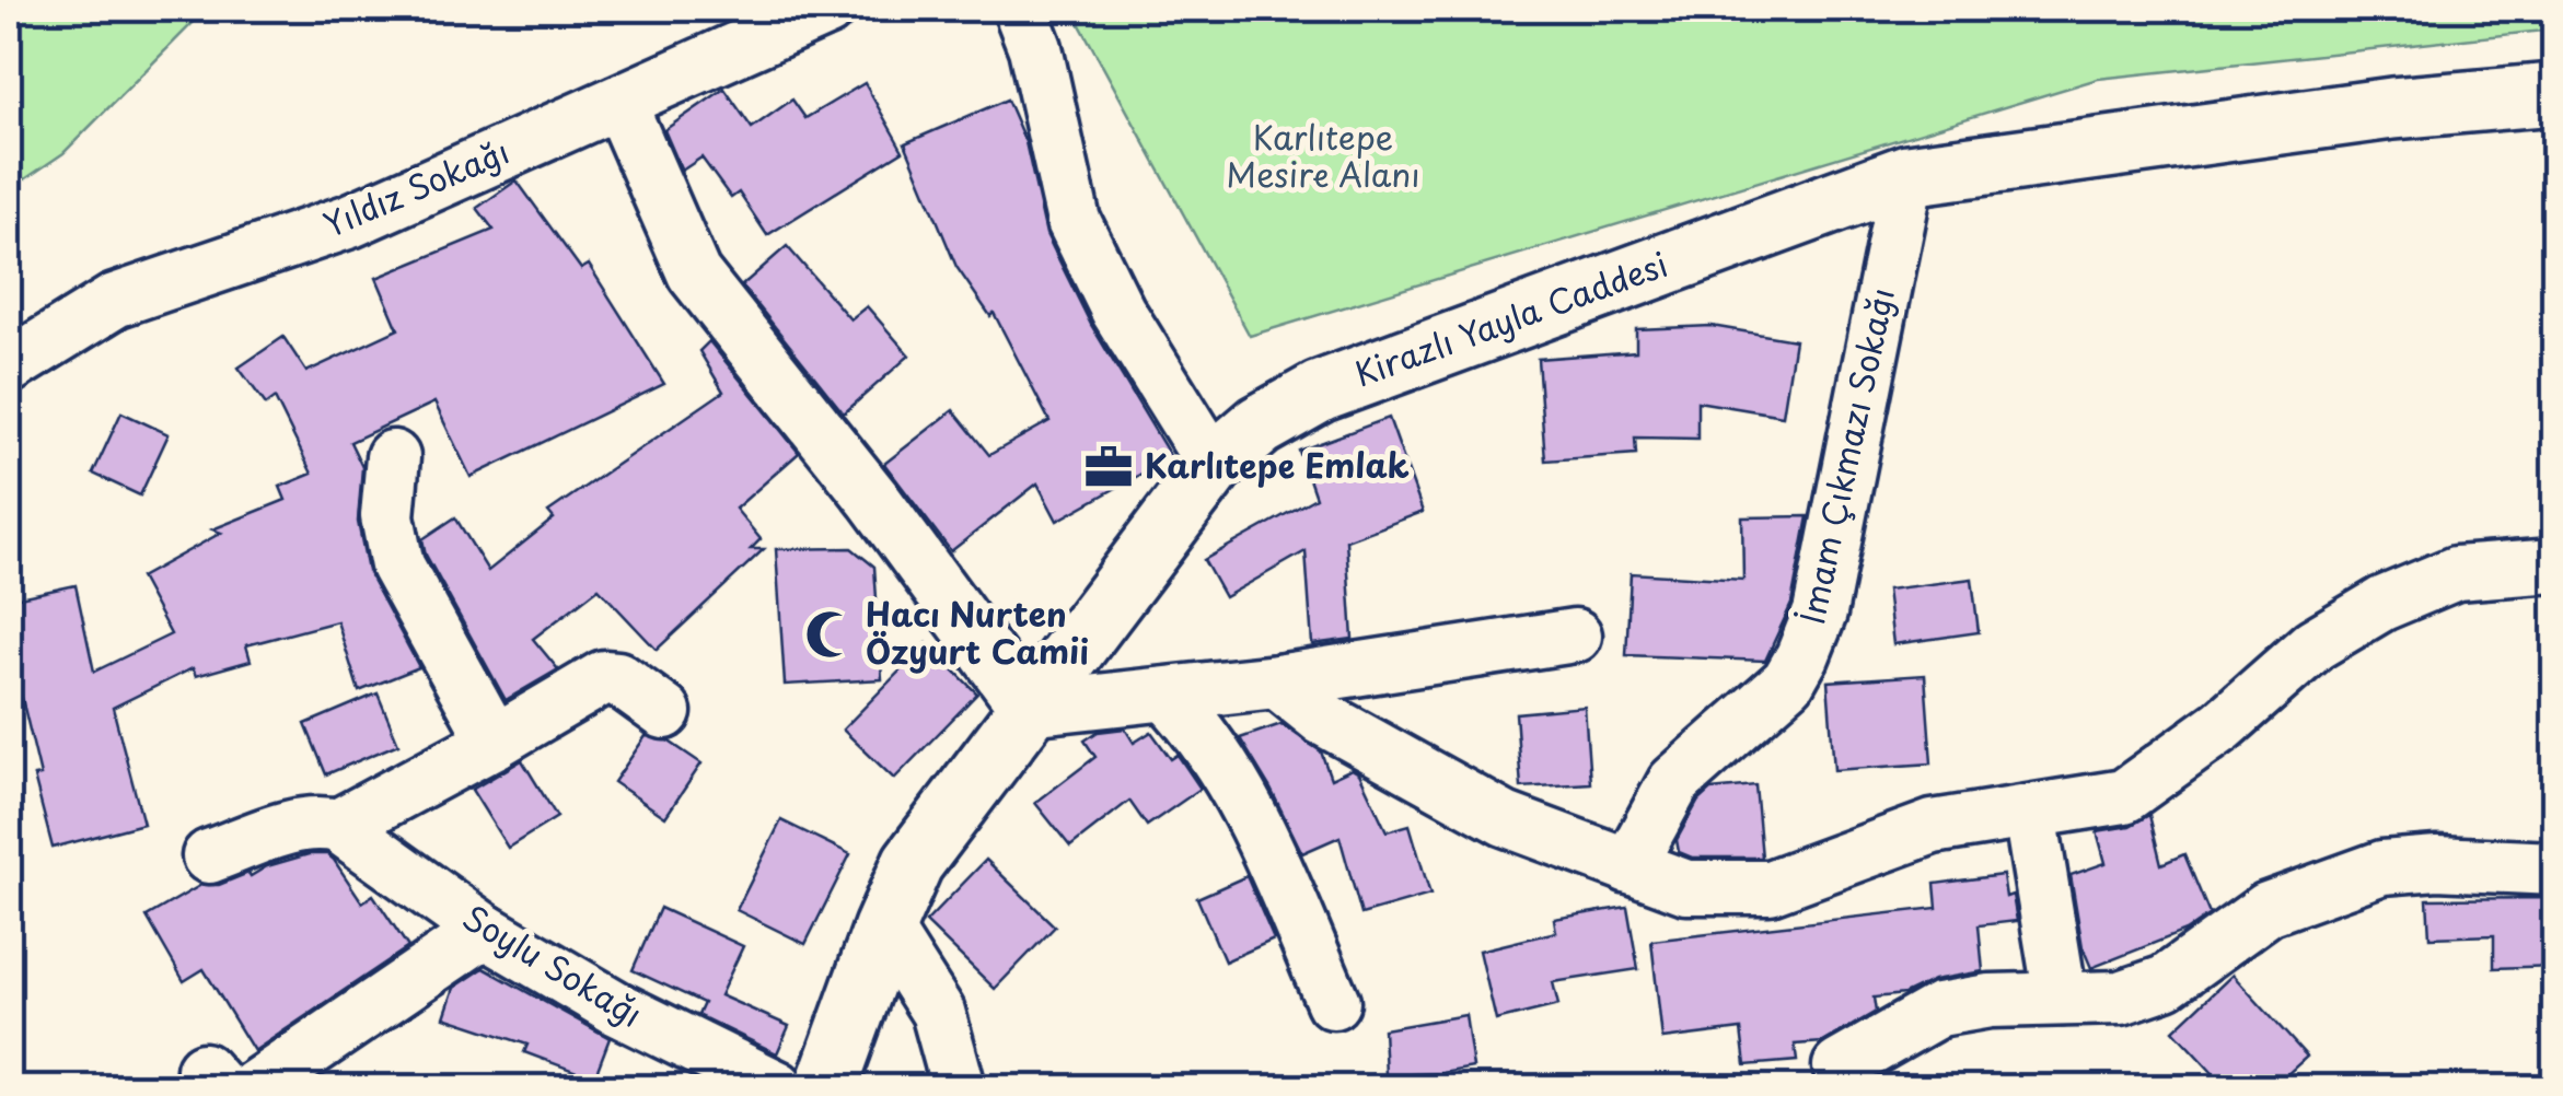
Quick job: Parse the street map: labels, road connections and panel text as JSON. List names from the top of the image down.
{
  "streets": {
    "main road": ["Kirazlı Yayla Caddesi"],
    "street": ["Yıldız Sokağı", "İmam Çıkmazı Sokağı", "Soylu Sokağı"]
  },
  "crossings": [
    ["Kirazlı Yayla Caddesi", "İmam Çıkmazı Sokağı"]
  ],
  "parks": ["Karlıtepe Mesire Alanı"],
  "places": {
    "office": ["Karlıtepe Emlak"],
    "mosque": ["Hacı Nurten Özyurt Camii"]
  }
}
